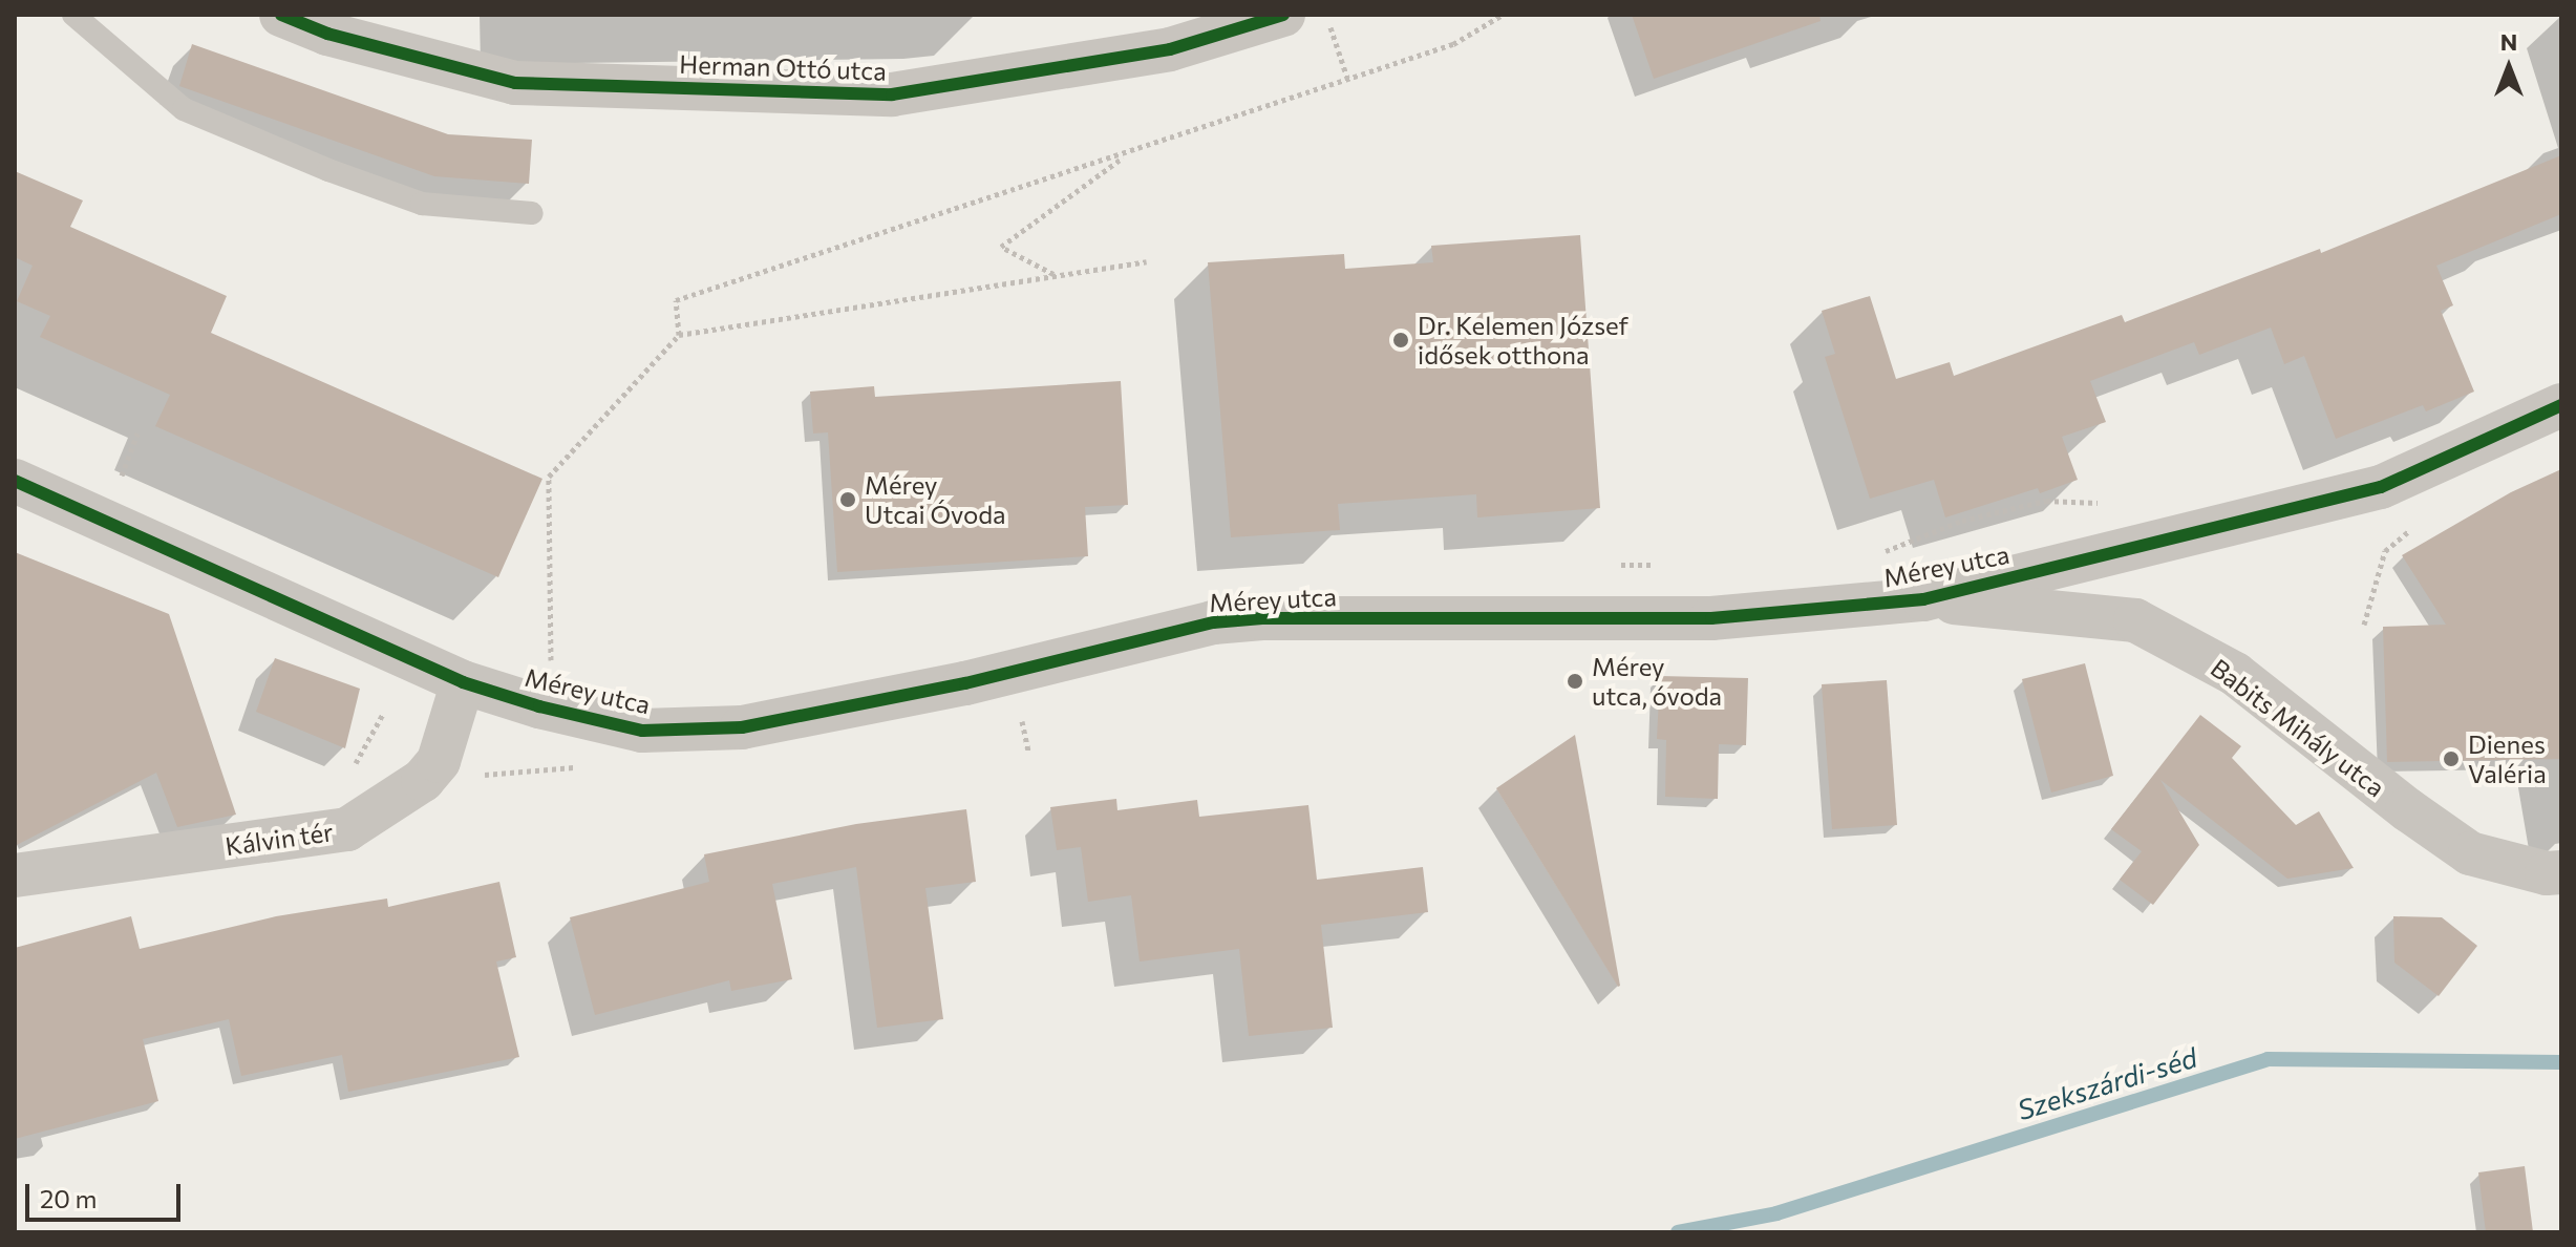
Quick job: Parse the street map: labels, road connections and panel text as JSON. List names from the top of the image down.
{
  "streets": {
    "street": [
      "Herman Ottó utca",
      "Mérey utca",
      "Babits Mihály utca",
      "Kálvin tér"
    ]
  },
  "crossings": [
    ["Mérey utca", "Babits Mihály utca"],
    ["Mérey utca", "Kálvin tér"]
  ],
  "water": ["Szekszárdi-séd"],
  "places": [
    "Dr. Kelemen József idősek otthona",
    "Mérey Utcai Óvoda",
    "Mérey utca, óvoda",
    "Dienes Valéria"
  ],
  "scale_bar": "20 m",
  "north": "top"
}
